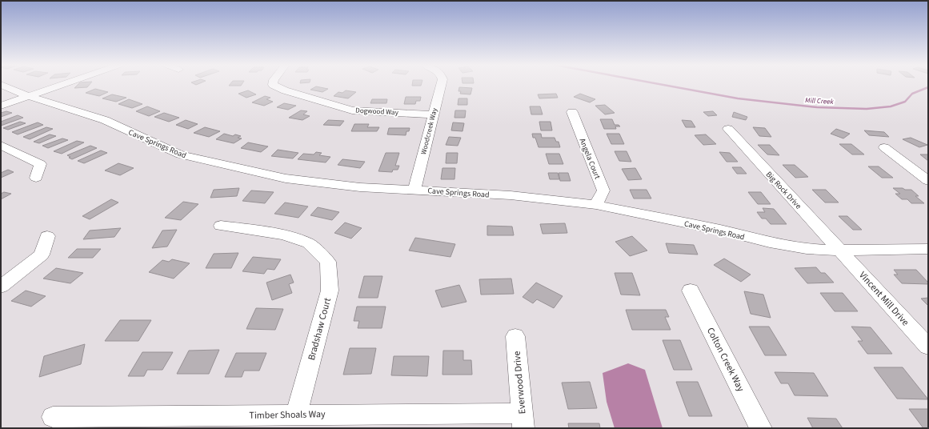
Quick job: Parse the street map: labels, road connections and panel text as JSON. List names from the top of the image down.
{
  "streets": {
    "street": [
      "Dogwood Way",
      "Woodcreek Way",
      "Cave Springs Road",
      "Angela Court",
      "Big Rock Drive",
      "Vincent Mill Drive",
      "Bradshaw Court",
      "Colton Creek Way",
      "Everwood Drive",
      "Timber Shoals Way"
    ]
  },
  "crossings": [
    ["Dogwood Way", "Woodcreek Way"],
    ["Woodcreek Way", "Cave Springs Road"],
    ["Cave Springs Road", "Angela Court"],
    ["Cave Springs Road", "Big Rock Drive"],
    ["Cave Springs Road", "Vincent Mill Drive"],
    ["Big Rock Drive", "Vincent Mill Drive"],
    ["Bradshaw Court", "Timber Shoals Way"],
    ["Everwood Drive", "Timber Shoals Way"]
  ],
  "water": ["Mill Creek"]
}
